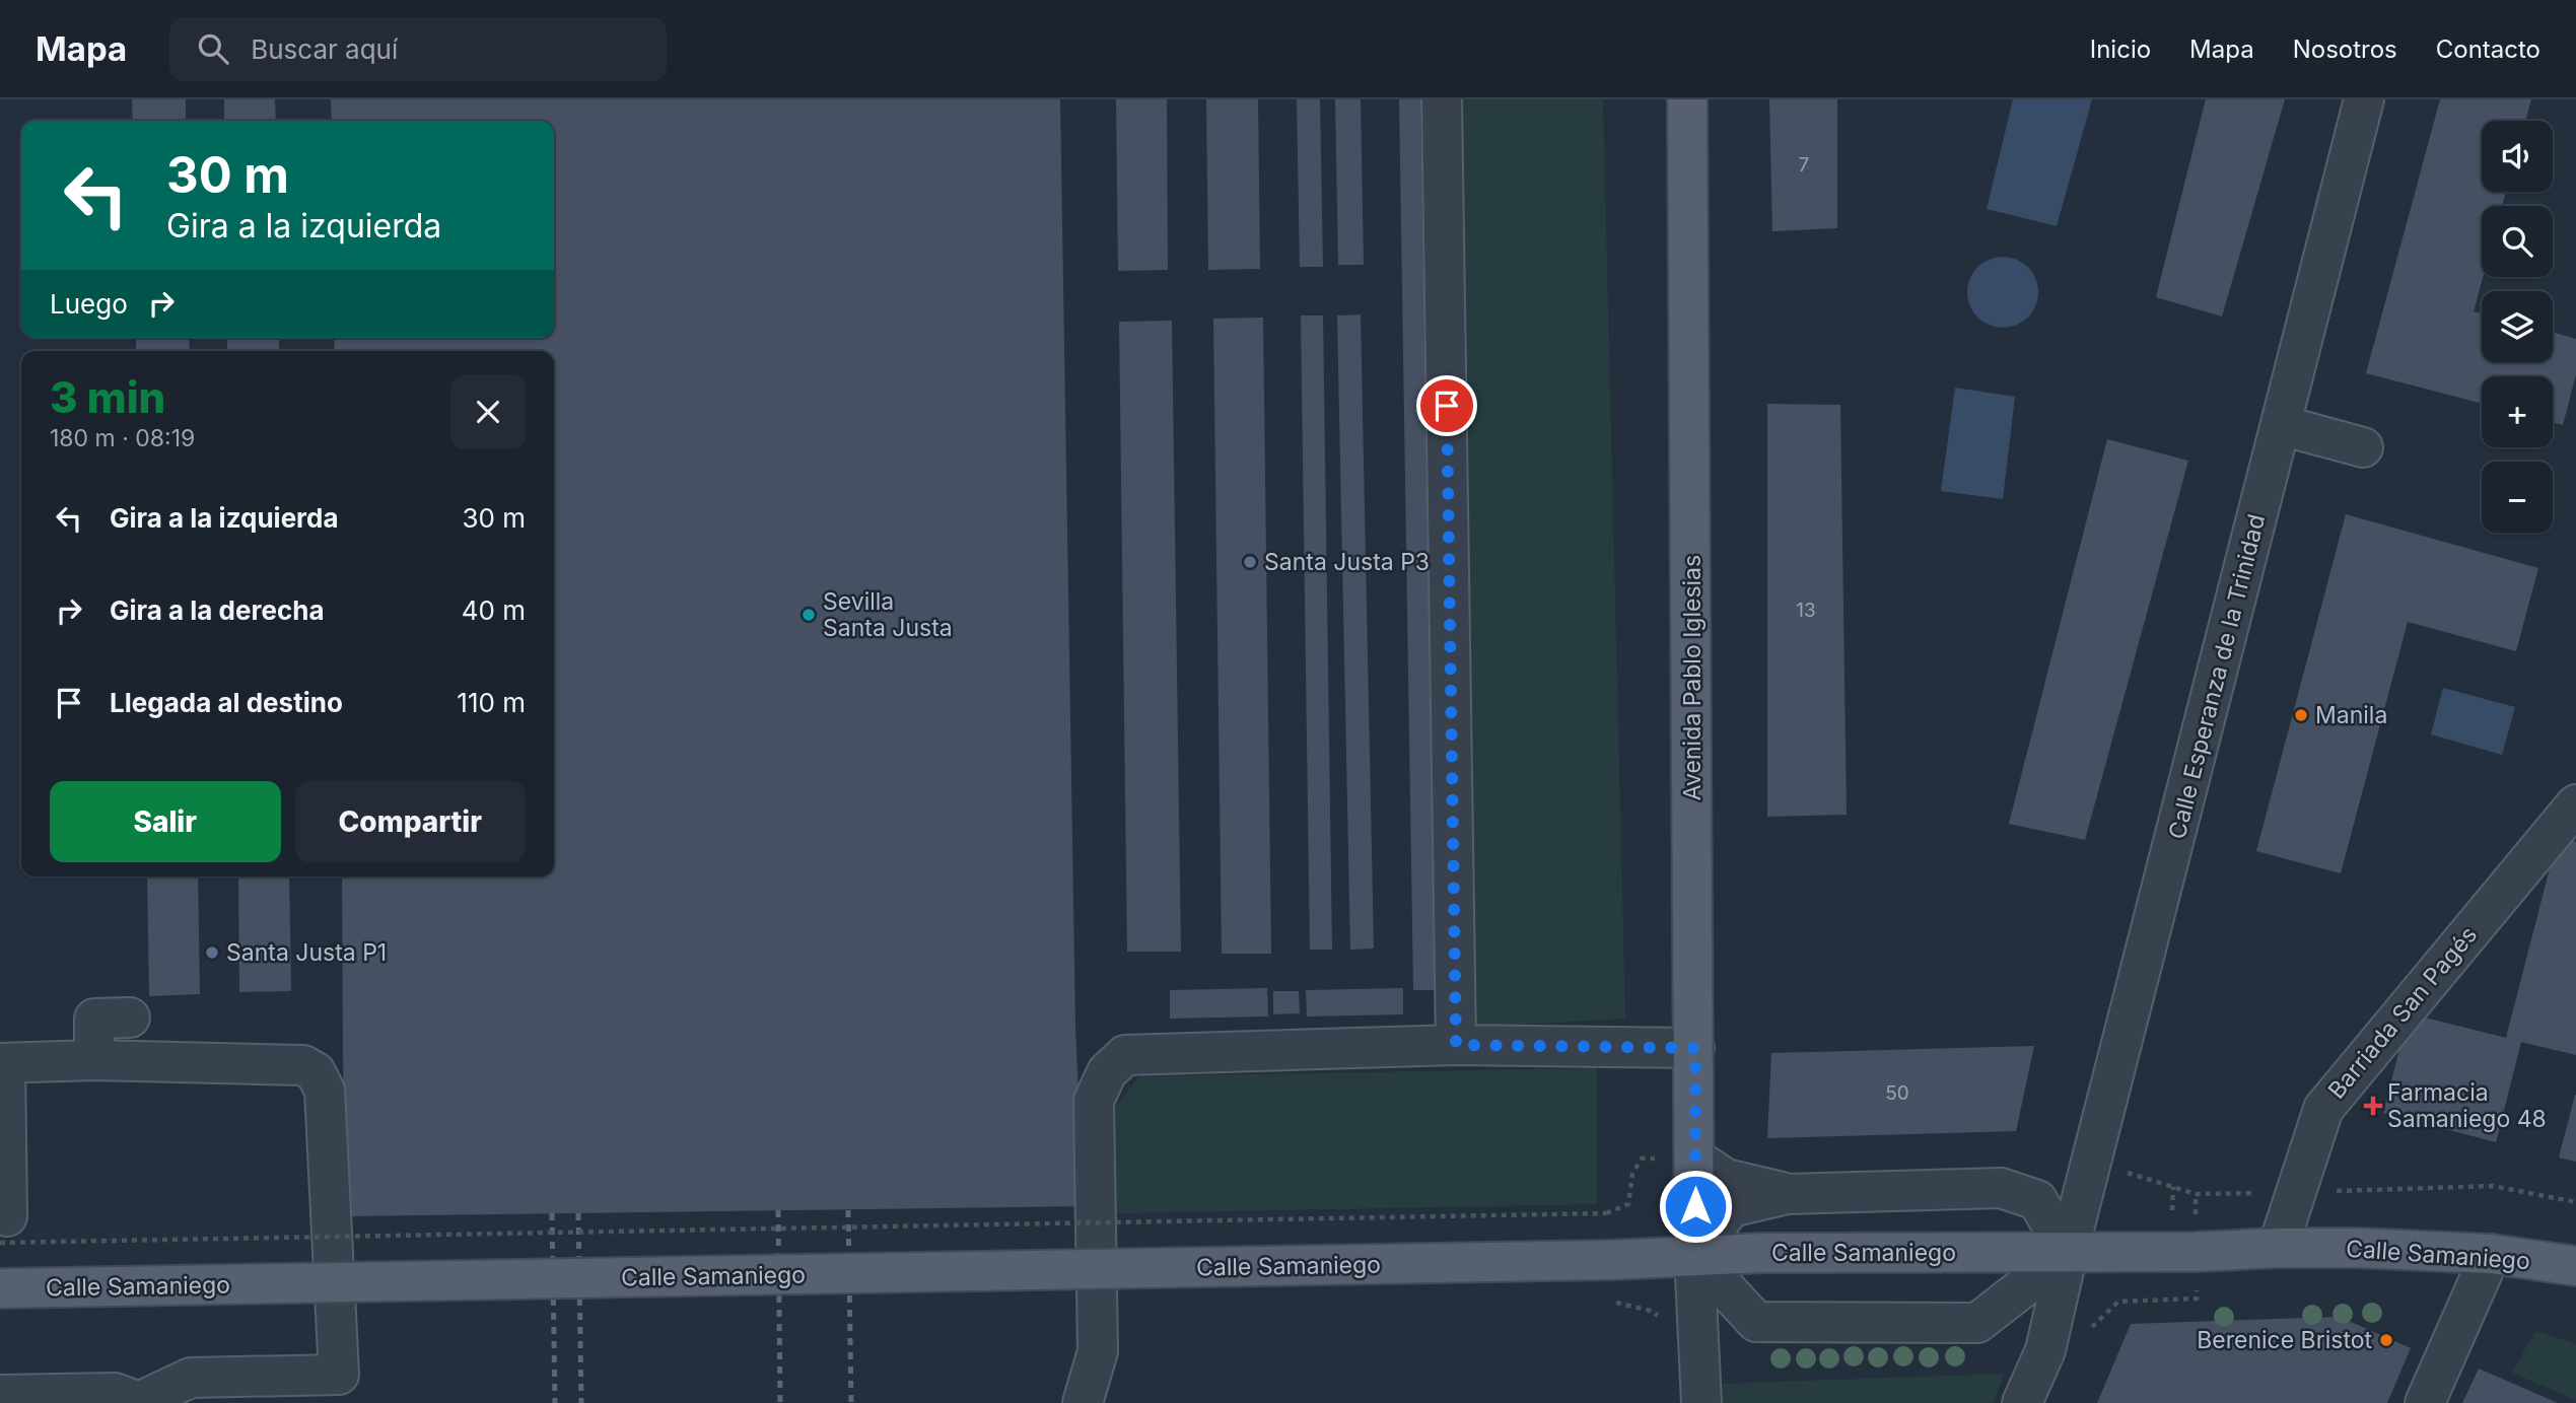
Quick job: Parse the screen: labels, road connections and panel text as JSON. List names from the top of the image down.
{
  "streets": {
    "main road": ["Avenida Pablo Iglesias", "Calle Samaniego"],
    "street": ["Calle Esperanza de la Trinidad", "Barriada San Pagés"]
  },
  "crossings": [
    ["Calle Esperanza de la Trinidad", "Calle Samaniego"],
    ["Avenida Pablo Iglesias", "Calle Samaniego"],
    ["Barriada San Pagés", "Calle Samaniego"]
  ],
  "places": {
    "other": [
      "Santa Justa P3",
      "Sevilla Santa Justa",
      "Manila",
      "Santa Justa P1",
      "Berenice Bristot"
    ],
    "health": ["Farmacia Samaniego 48"]
  },
  "house_numbers": ["7", "13", "50"],
  "page": {
    "header": "Mapa",
    "search": "Buscar aquí",
    "nav": [
      "Inicio",
      "Mapa",
      "Nosotros",
      "Contacto"
    ],
    "map_buttons": ["+", "−"],
    "turn": ["30 m", "Gira a la izquierda"],
    "then": "Luego",
    "heading": ["3 min", "180 m · 08:19"],
    "list": [
      {
        "name": "Gira a la izquierda",
        "value": "30 m"
      },
      {
        "name": "Gira a la derecha",
        "value": "40 m"
      },
      {
        "name": "Llegada al destino",
        "value": "110 m"
      }
    ],
    "buttons": ["Salir", "Compartir"]
  }
}
